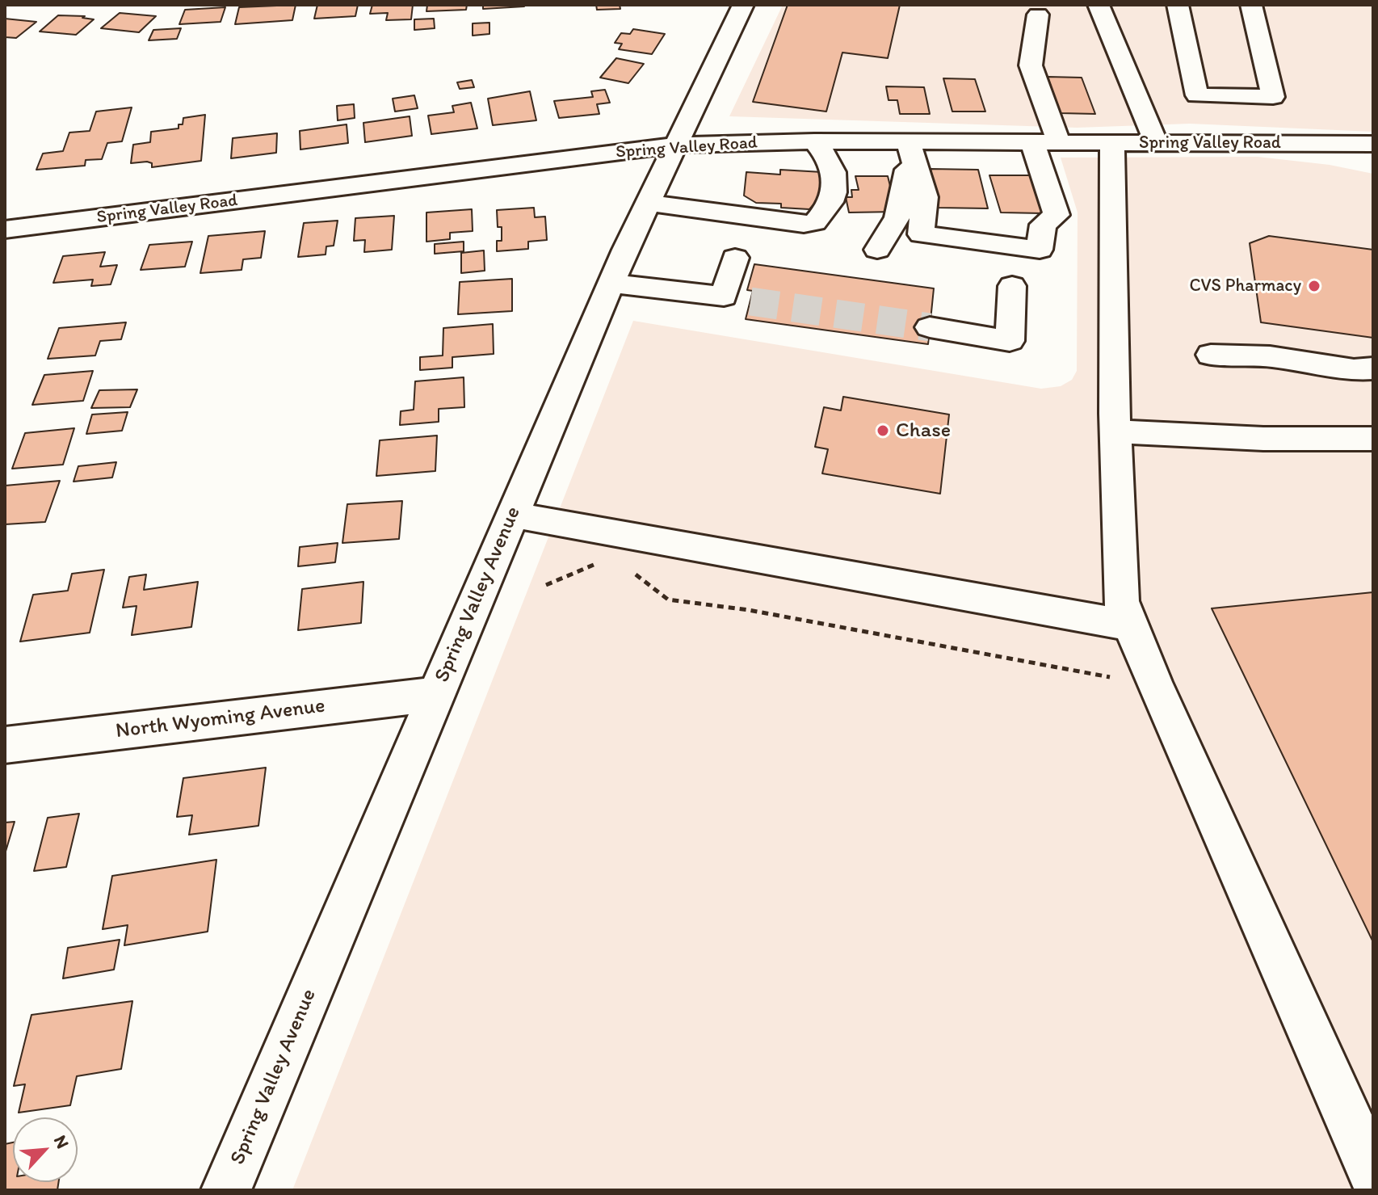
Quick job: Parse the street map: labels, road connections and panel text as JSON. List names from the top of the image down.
{
  "streets": {
    "street": ["Spring Valley Road", "Spring Valley Avenue", "North Wyoming Avenue"]
  },
  "crossings": [
    ["Spring Valley Road", "Spring Valley Avenue"],
    ["Spring Valley Avenue", "North Wyoming Avenue"]
  ],
  "places": ["CVS Pharmacy", "Chase"],
  "north": "top right"
}
